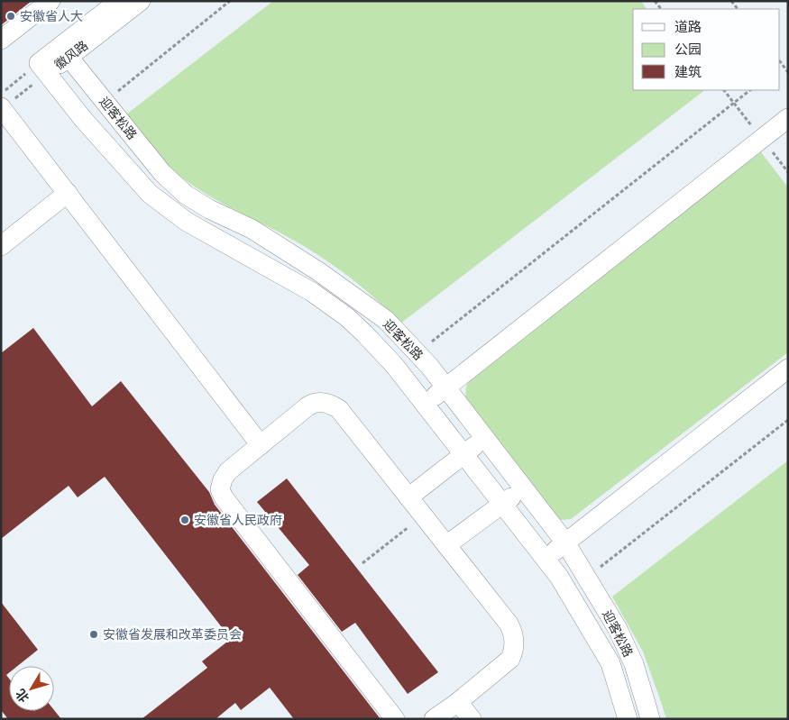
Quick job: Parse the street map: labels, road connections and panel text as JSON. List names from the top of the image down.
{
  "streets": {
    "street": ["徽风路", "迎客松路"]
  },
  "crossings": [
    ["徽风路", "迎客松路"]
  ],
  "places": ["安徽省人大", "安徽省人民政府", "安徽省发展和改革委员会"],
  "legend": ["道路", "公园", "建筑"],
  "north": "bottom left"
}
